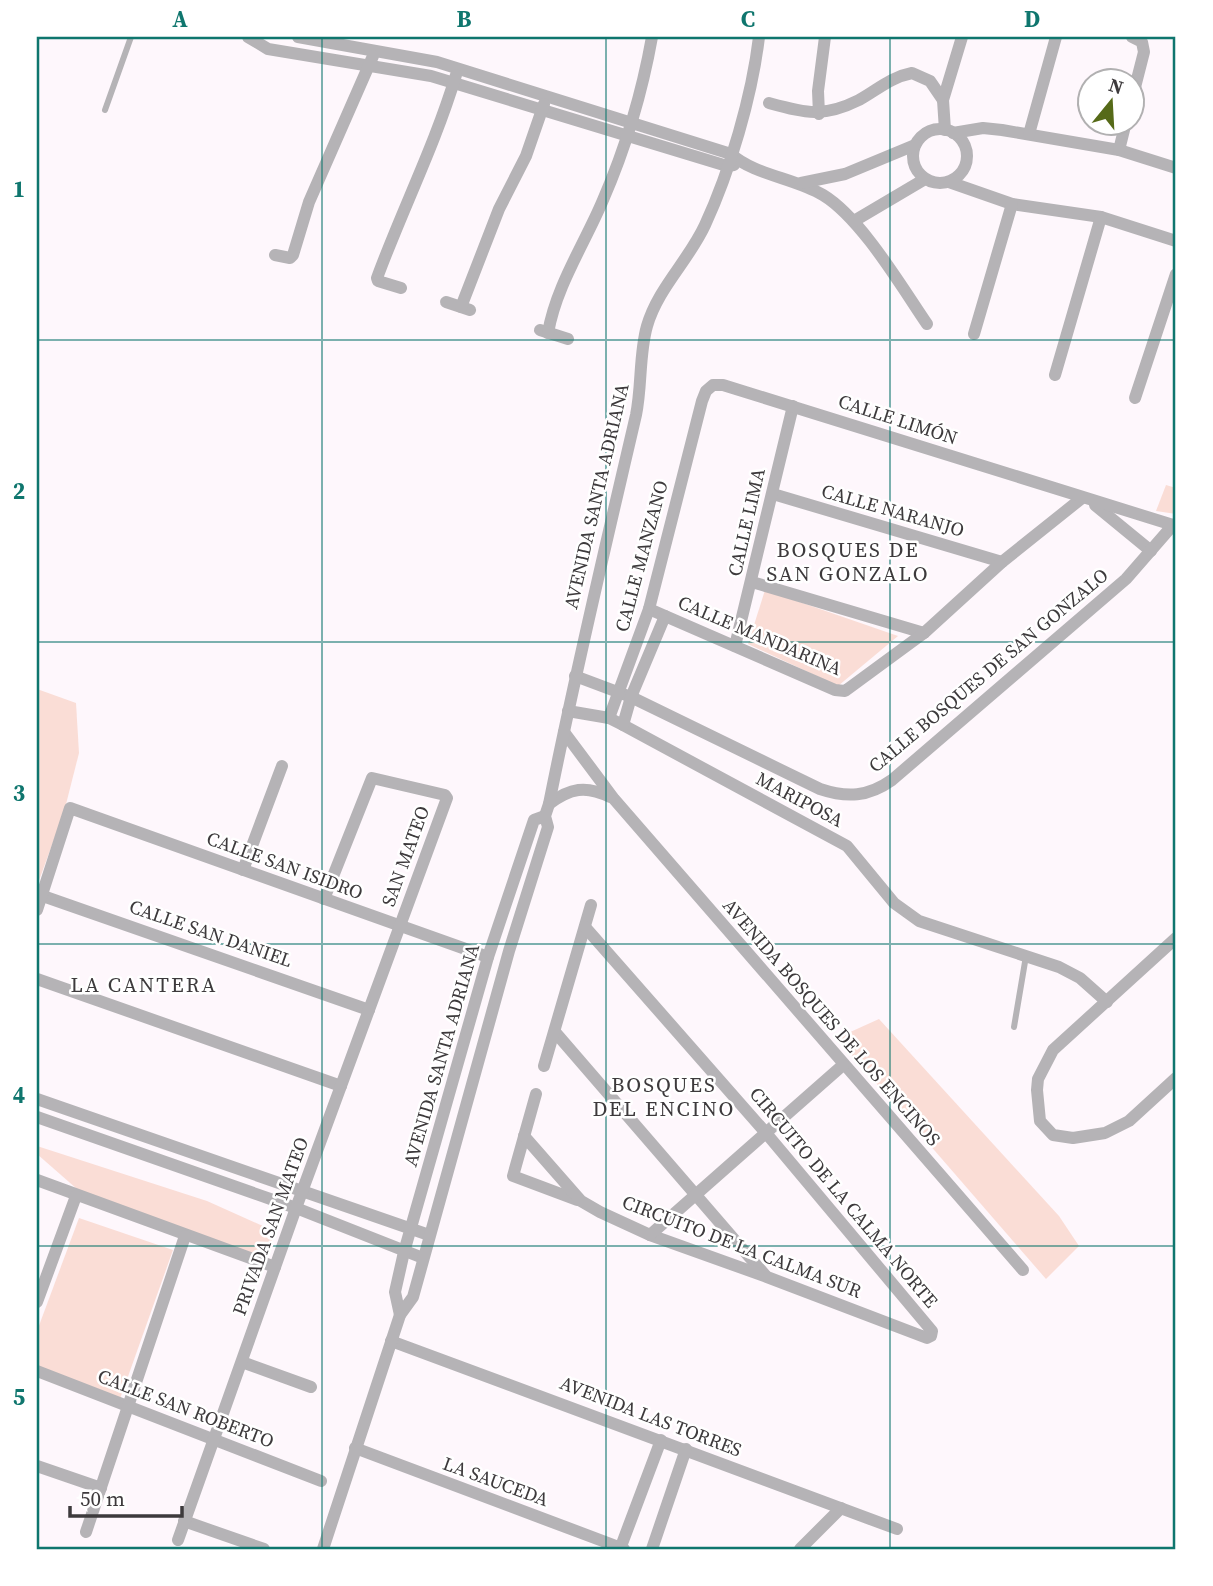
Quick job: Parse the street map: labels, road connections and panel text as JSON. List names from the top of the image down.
{
  "streets": {
    "street": [
      "CALLE LIMÓN",
      "AVENIDA SANTA ADRIANA",
      "CALLE NARANJO",
      "CALLE LIMA",
      "CALLE MANZANO",
      "CALLE MANDARINA",
      "CALLE BOSQUES DE SAN GONZALO",
      "MARIPOSA",
      "SAN MATEO",
      "CALLE SAN ISIDRO",
      "CALLE SAN DANIEL",
      "AVENIDA BOSQUES DE LOS ENCINOS",
      "CIRCUITO DE LA CALMA NORTE",
      "PRIVADA SAN MATEO",
      "CIRCUITO DE LA CALMA SUR",
      "CALLE SAN ROBERTO",
      "AVENIDA LAS TORRES",
      "LA SAUCEDA"
    ]
  },
  "crossings": [
    ["CALLE LIMÓN", "CALLE LIMA"],
    ["CALLE LIMÓN", "CALLE MANZANO"],
    ["CALLE LIMÓN", "CALLE MANDARINA"],
    ["CALLE LIMÓN", "CALLE BOSQUES DE SAN GONZALO"],
    ["AVENIDA SANTA ADRIANA", "CALLE BOSQUES DE SAN GONZALO"],
    ["AVENIDA SANTA ADRIANA", "MARIPOSA"],
    ["AVENIDA SANTA ADRIANA", "CALLE SAN ISIDRO"],
    ["AVENIDA SANTA ADRIANA", "AVENIDA BOSQUES DE LOS ENCINOS"],
    ["AVENIDA SANTA ADRIANA", "AVENIDA LAS TORRES"],
    ["AVENIDA SANTA ADRIANA", "LA SAUCEDA"],
    ["CALLE NARANJO", "CALLE LIMA"],
    ["CALLE NARANJO", "CALLE MANDARINA"],
    ["CALLE LIMA", "CALLE MANDARINA"],
    ["CALLE MANZANO", "CALLE MANDARINA"],
    ["CALLE MANZANO", "CALLE BOSQUES DE SAN GONZALO"],
    ["CALLE MANZANO", "MARIPOSA"],
    ["SAN MATEO", "CALLE SAN ISIDRO"],
    ["SAN MATEO", "PRIVADA SAN MATEO"],
    ["CALLE SAN ISIDRO", "CALLE SAN DANIEL"],
    ["CALLE SAN ISIDRO", "PRIVADA SAN MATEO"],
    ["CALLE SAN DANIEL", "PRIVADA SAN MATEO"],
    ["CIRCUITO DE LA CALMA NORTE", "CIRCUITO DE LA CALMA SUR"],
    ["PRIVADA SAN MATEO", "CALLE SAN ROBERTO"]
  ],
  "districts": ["BOSQUES DE SAN GONZALO", "LA CANTERA", "BOSQUES DEL ENCINO"],
  "scale_bar": "50 m",
  "north": "top",
  "grid": {
    "columns": [
      "A",
      "B",
      "C",
      "D"
    ],
    "rows": [
      "1",
      "2",
      "3",
      "4",
      "5"
    ]
  }
}
